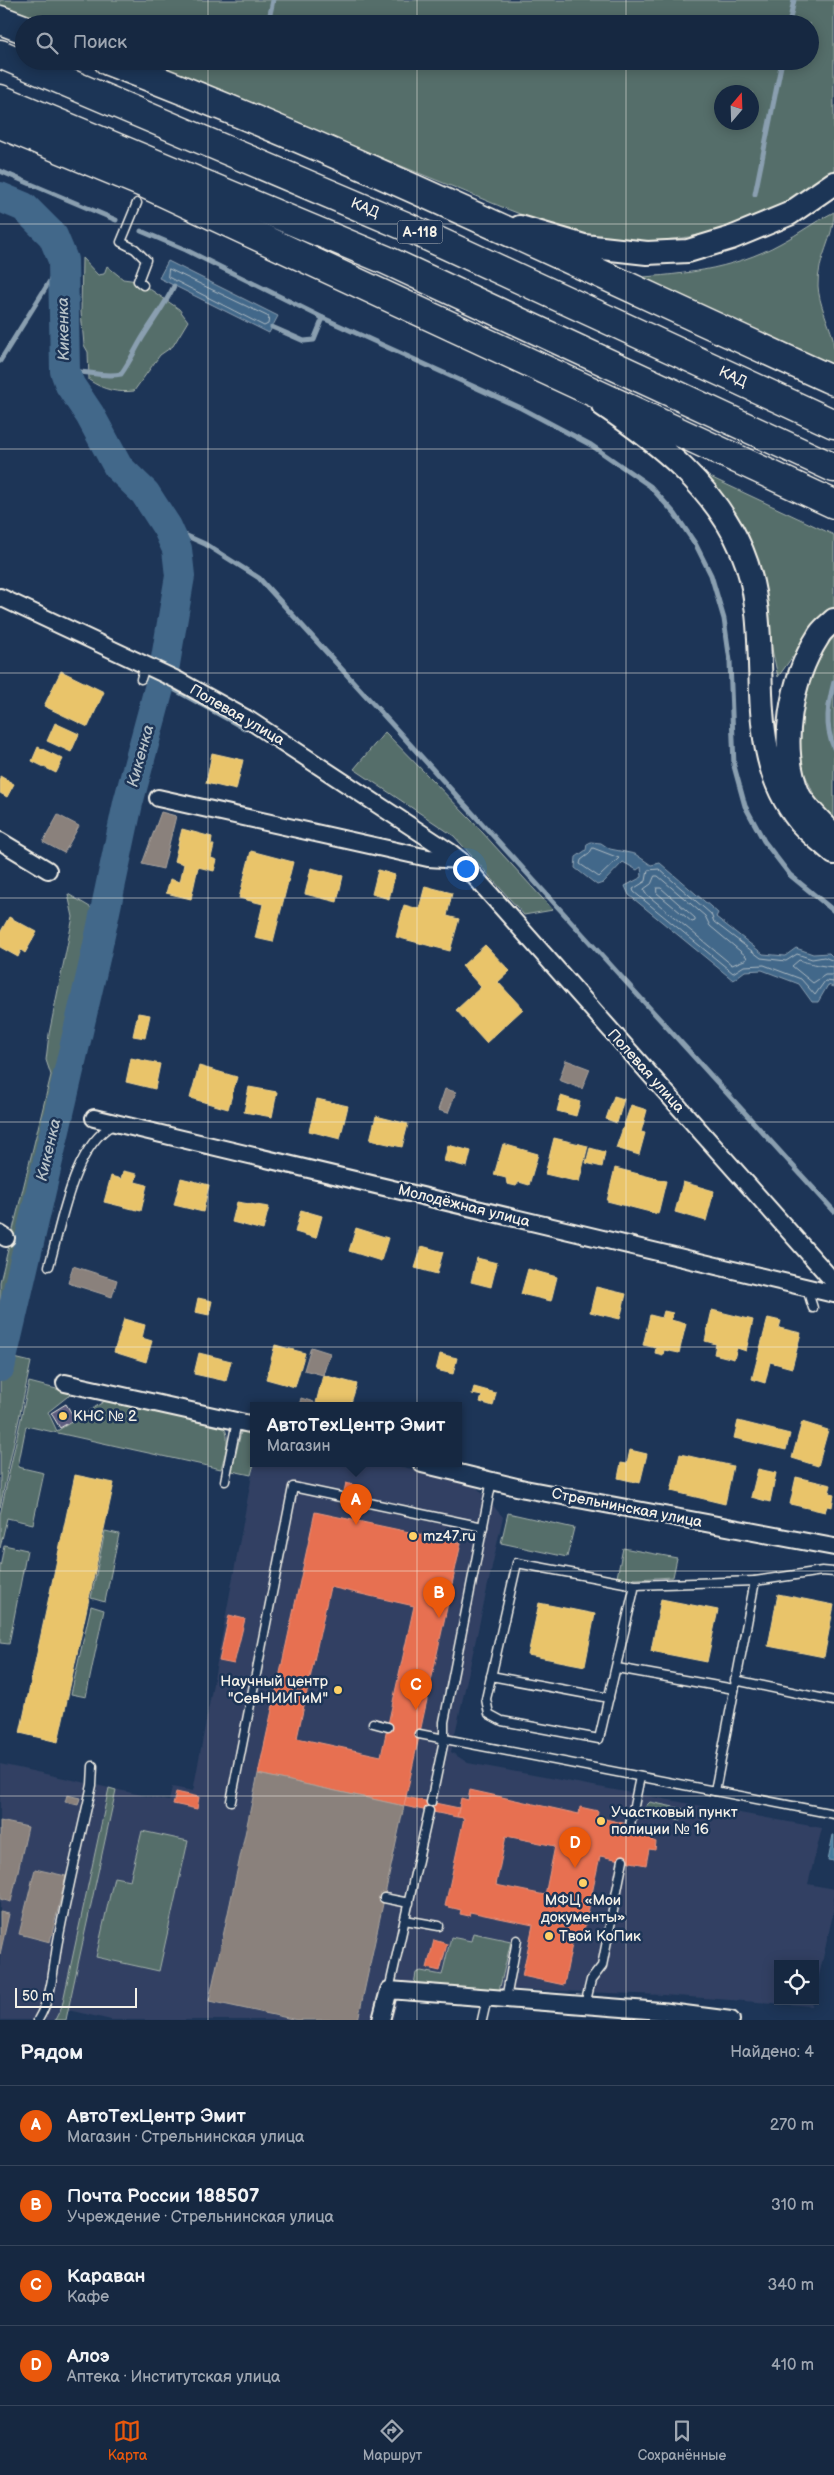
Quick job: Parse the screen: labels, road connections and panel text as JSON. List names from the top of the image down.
{
  "streets": {
    "highway": ["КАД", "А-118"],
    "street": ["Полевая улица", "Молодёжная улица", "Стрельнинская улица"]
  },
  "water": ["Кикенка"],
  "places": [
    "КНС № 2",
    "mz47.ru",
    "Научный центр \"СевНИИГиМ\"",
    "Участковый пункт полиции № 16",
    "МФЦ «Мои документы»",
    "Твой КоПик"
  ],
  "scale_bar": "50 m",
  "north": "top",
  "page": {
    "search": "Поиск",
    "popup": ["АвтоТехЦентр Эмит", "Магазин"],
    "pins": [
      "A",
      "B",
      "C",
      "D"
    ],
    "scale": "50 m",
    "heading": ["Рядом", "Найдено: 4"],
    "list": [
      {
        "mark": "A",
        "name": "АвтоТехЦентр Эмит",
        "note": "Магазин · Стрельнинская улица",
        "value": "270 m"
      },
      {
        "mark": "B",
        "name": "Почта России 188507",
        "note": "Учреждение · Стрельнинская улица",
        "value": "310 m"
      },
      {
        "mark": "C",
        "name": "Караван",
        "note": "Кафе",
        "value": "340 m"
      },
      {
        "mark": "D",
        "name": "Алоэ",
        "note": "Аптека · Институтская улица",
        "value": "410 m"
      }
    ],
    "nav": ["Карта", "Маршрут", "Сохранённые"]
  }
}
